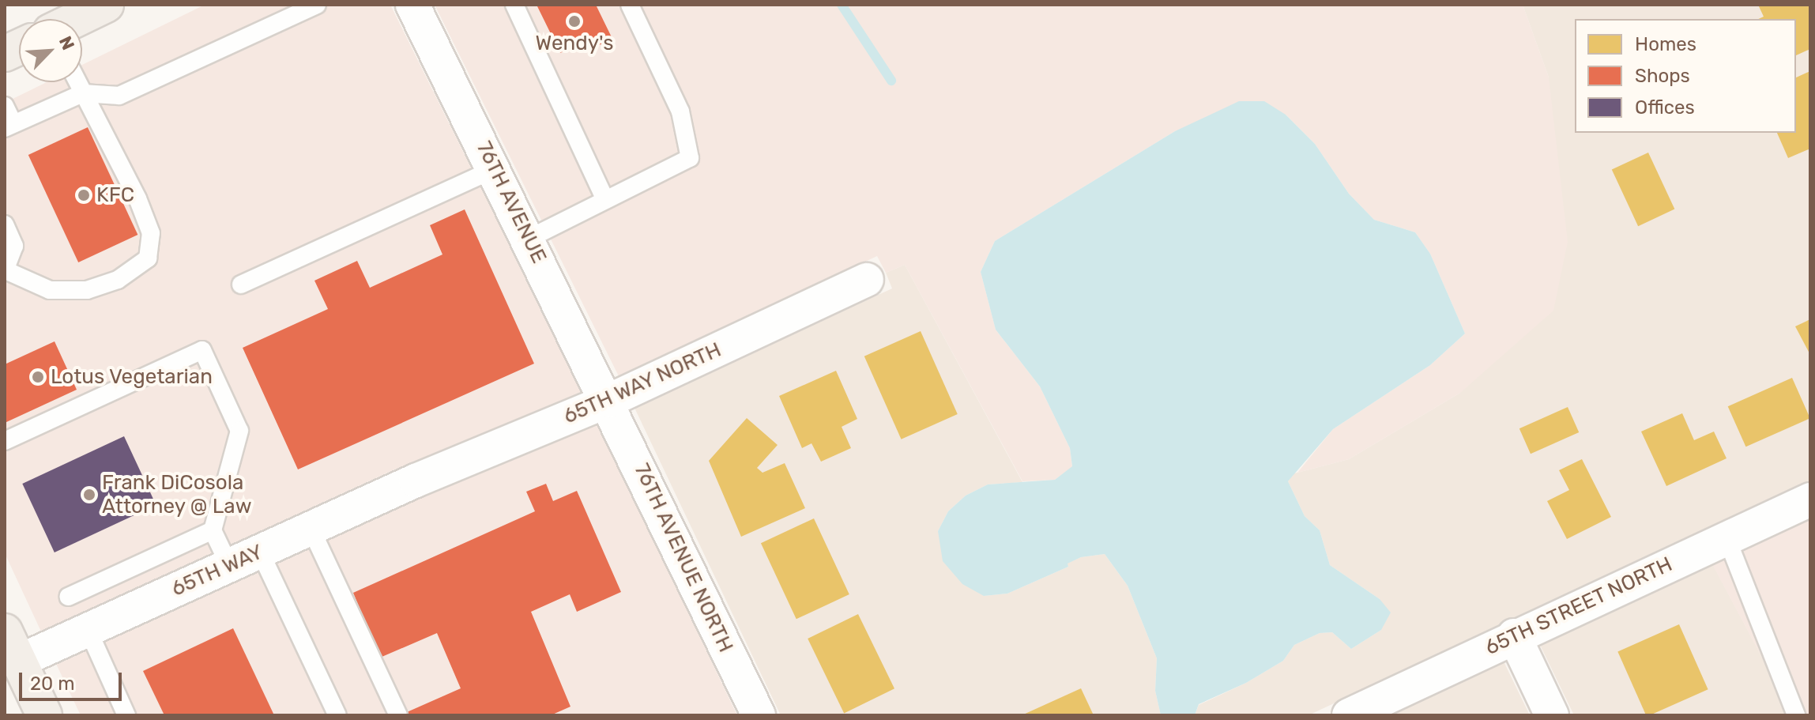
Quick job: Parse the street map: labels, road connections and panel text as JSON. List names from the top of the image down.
{
  "streets": {
    "street": [
      "76TH AVENUE",
      "65TH WAY NORTH",
      "76TH AVENUE NORTH",
      "65TH WAY",
      "65TH STREET NORTH"
    ]
  },
  "crossings": [
    ["76TH AVENUE", "65TH WAY NORTH"],
    ["76TH AVENUE", "76TH AVENUE NORTH"],
    ["65TH WAY NORTH", "76TH AVENUE NORTH"],
    ["65TH WAY NORTH", "65TH WAY"]
  ],
  "places": [
    "Wendy's",
    "KFC",
    "Lotus Vegetarian",
    "Frank DiCosola Attorney @ Law"
  ],
  "legend": ["Homes", "Shops", "Offices"],
  "scale_bar": "20 m",
  "north": "top right"
}
